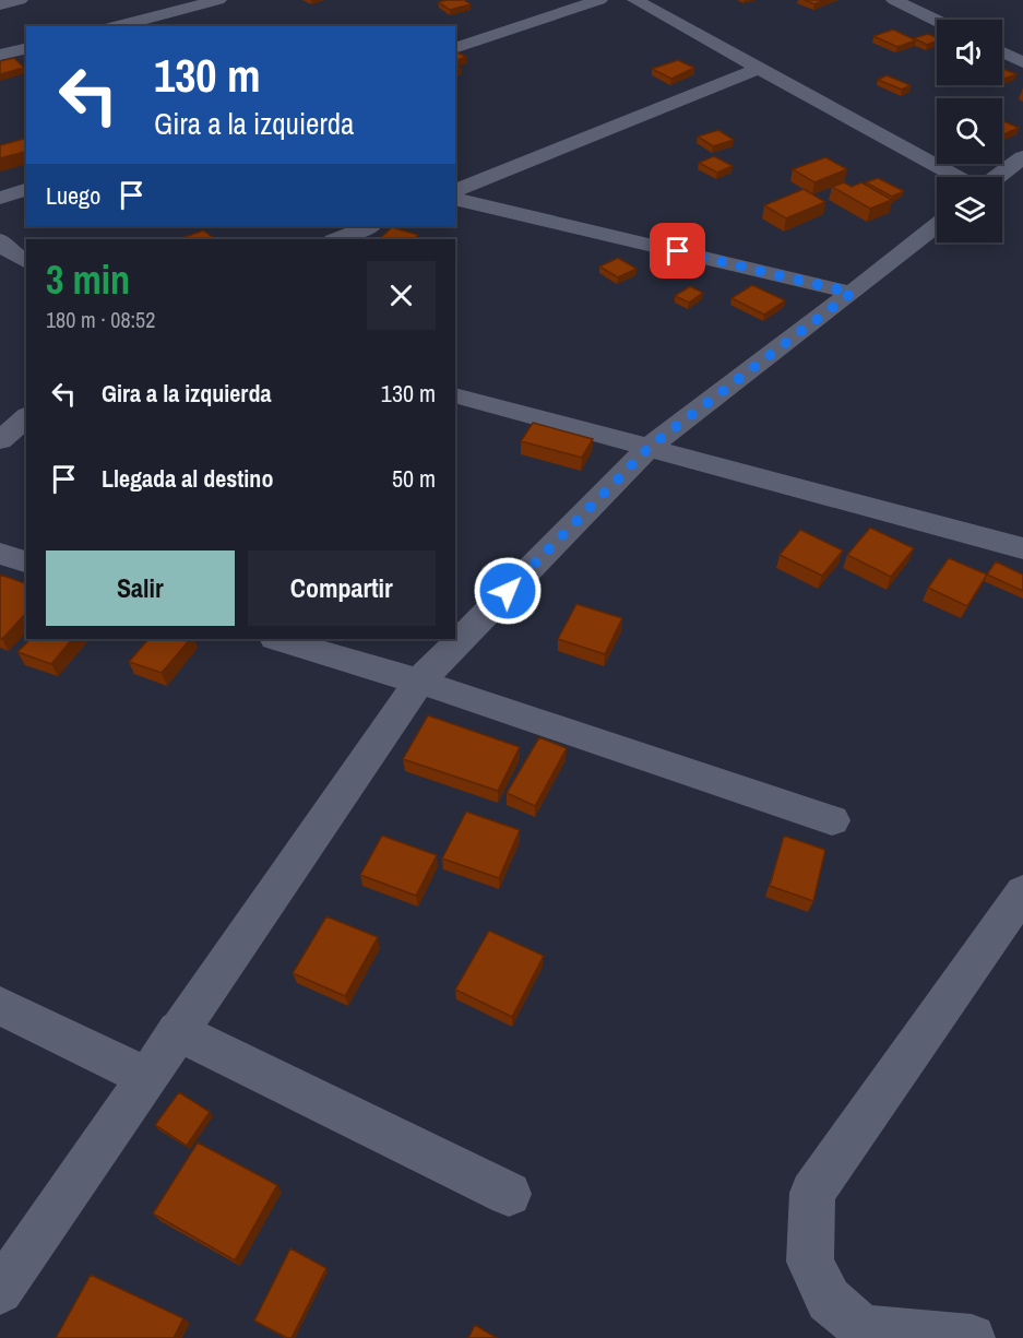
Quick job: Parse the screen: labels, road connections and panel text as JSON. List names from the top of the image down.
{
  "page": {
    "turn": ["130 m", "Gira a la izquierda"],
    "then": "Luego",
    "heading": ["3 min", "180 m · 08:52"],
    "list": [
      {
        "name": "Gira a la izquierda",
        "value": "130 m"
      },
      {
        "name": "Llegada al destino",
        "value": "50 m"
      }
    ],
    "buttons": ["Salir", "Compartir"]
  }
}
